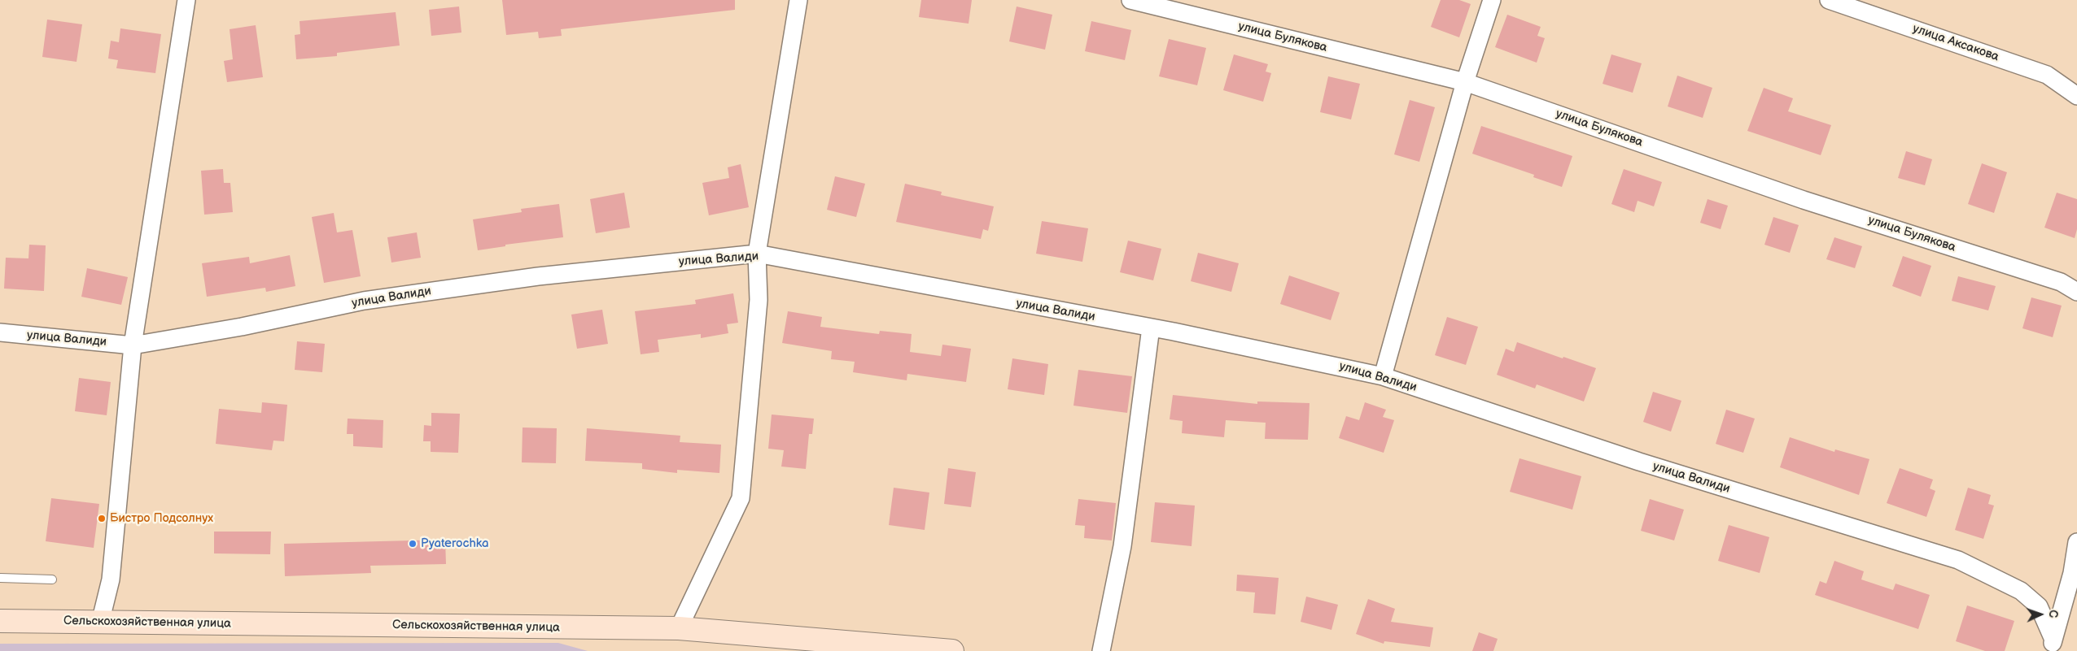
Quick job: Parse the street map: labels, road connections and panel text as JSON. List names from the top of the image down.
{
  "streets": {
    "main road": ["Сельскохозяйственная улица"],
    "street": ["улица Булякова", "улица Аксакова", "улица Валиди"]
  },
  "places": ["Бистро Подсолнух", "Pyaterochka"],
  "north": "right"
}
